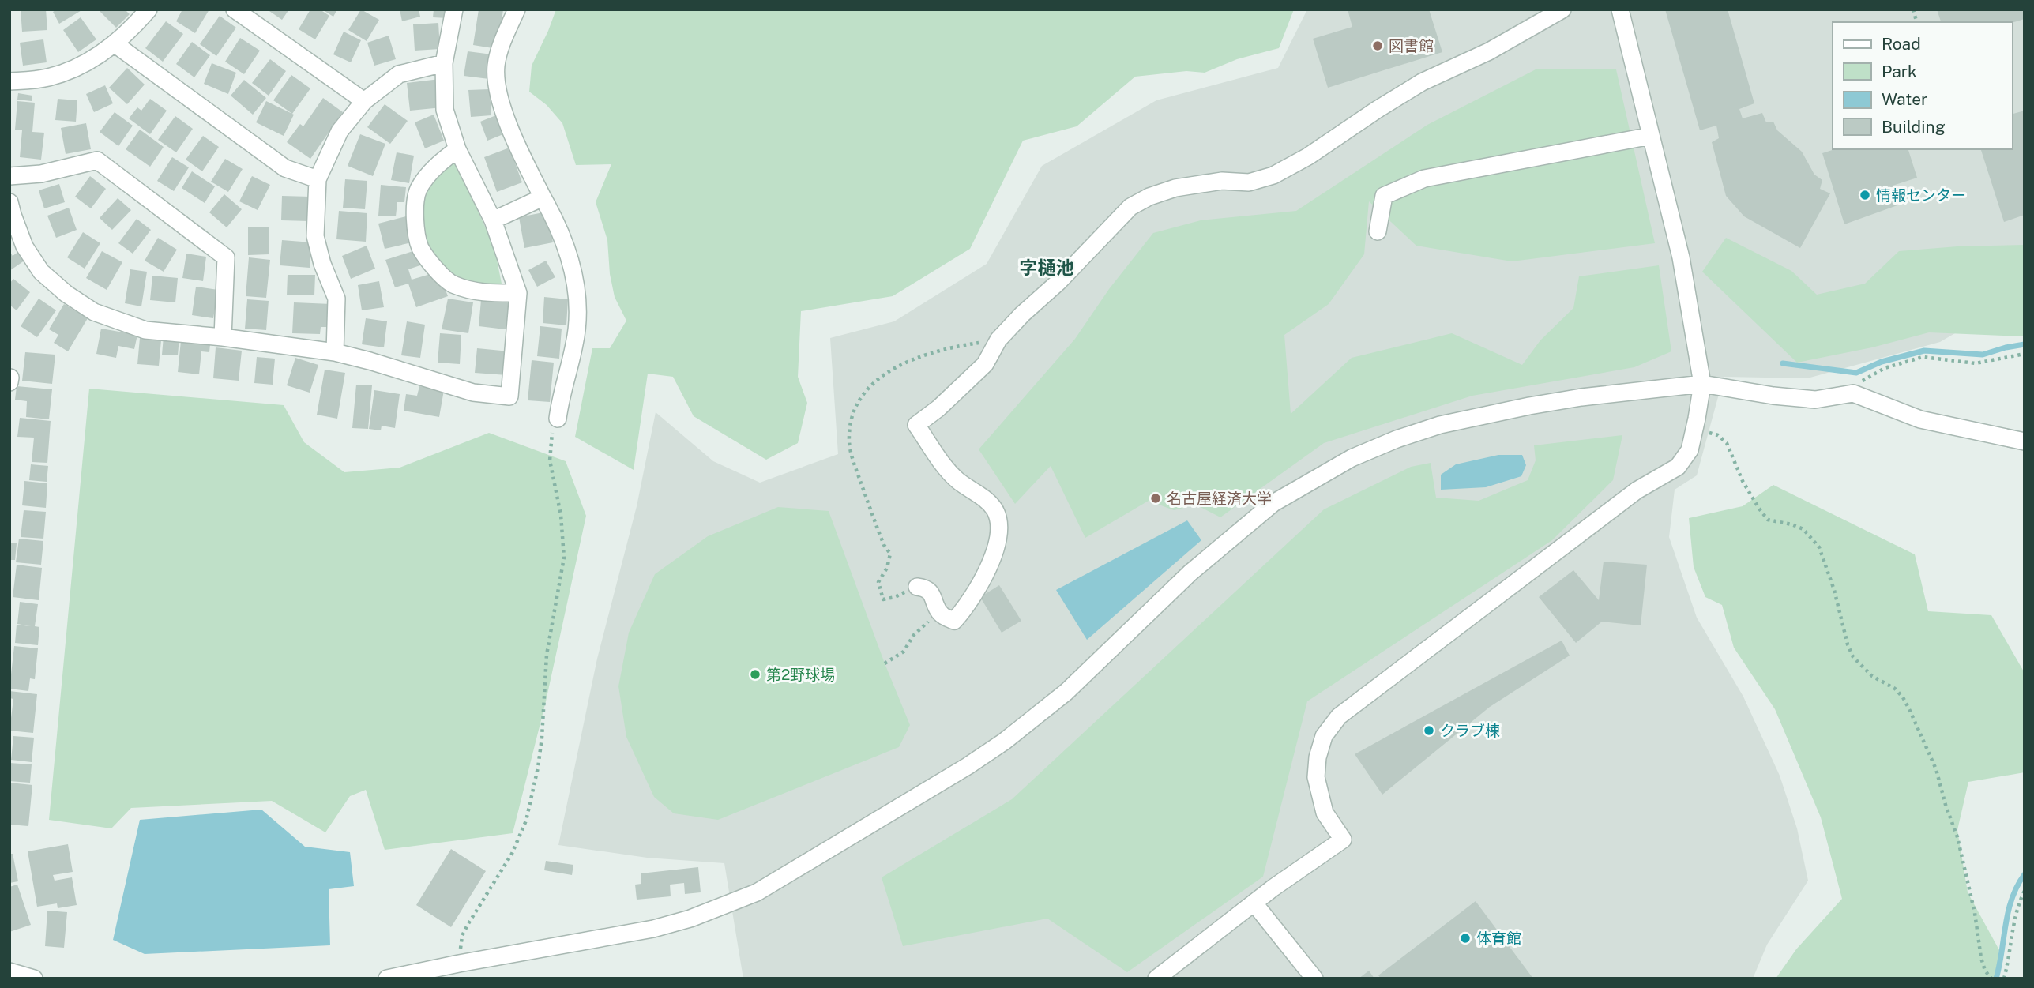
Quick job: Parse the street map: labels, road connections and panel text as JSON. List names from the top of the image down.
{
  "districts": ["字樋池"],
  "places": [
    "図書館",
    "情報センター",
    "名古屋経済大学",
    "第2野球場",
    "クラブ棟",
    "体育館"
  ],
  "legend": [
    "Road",
    "Park",
    "Water",
    "Building"
  ]
}
